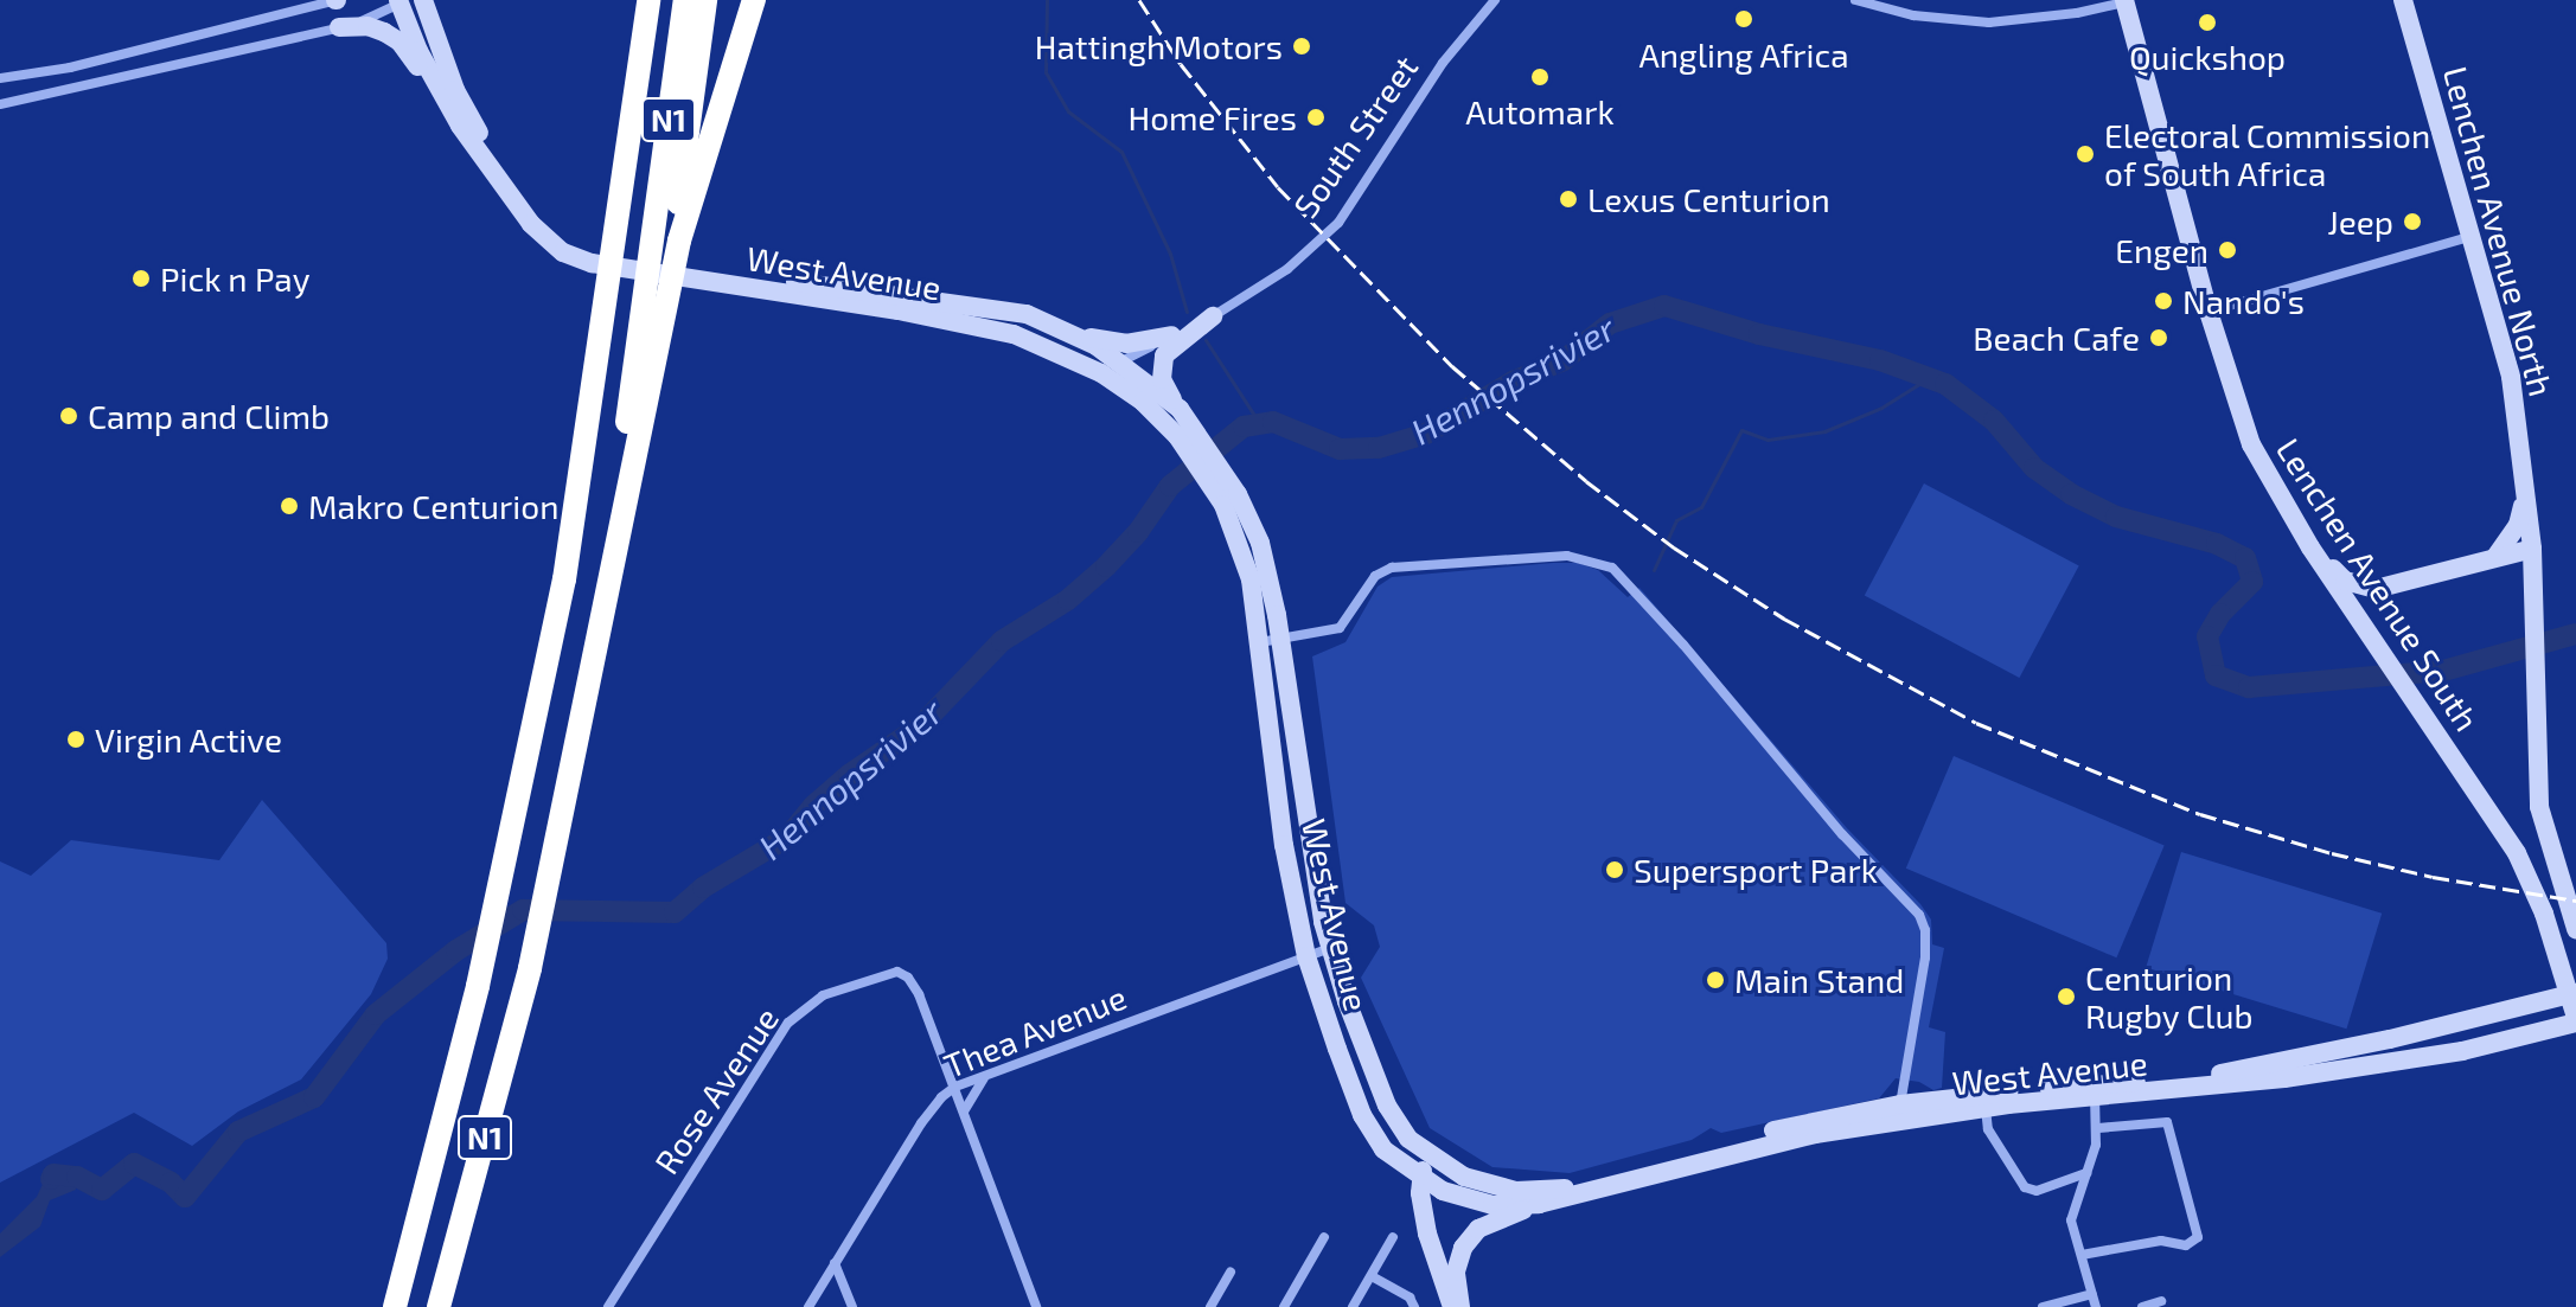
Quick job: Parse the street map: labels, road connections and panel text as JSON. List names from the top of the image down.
{
  "streets": {
    "highway": ["N1"],
    "street": [
      "South Street",
      "Lenchen Avenue North",
      "West Avenue",
      "Lenchen Avenue South",
      "Thea Avenue",
      "Rose Avenue"
    ]
  },
  "crossings": [
    ["South Street", "West Avenue"],
    ["West Avenue", "Lenchen Avenue South"],
    ["West Avenue", "Thea Avenue"],
    ["Thea Avenue", "Rose Avenue"]
  ],
  "water": ["Hennopsrivier"],
  "places": [
    "Angling Africa",
    "Quickshop",
    "Hattingh Motors",
    "Automark",
    "Home Fires",
    "Electoral Commission of South Africa",
    "Lexus Centurion",
    "Jeep",
    "Engen",
    "Pick n Pay",
    "Nando's",
    "Beach Cafe",
    "Camp and Climb",
    "Makro Centurion",
    "Virgin Active",
    "Supersport Park",
    "Main Stand",
    "Centurion Rugby Club"
  ]
}
